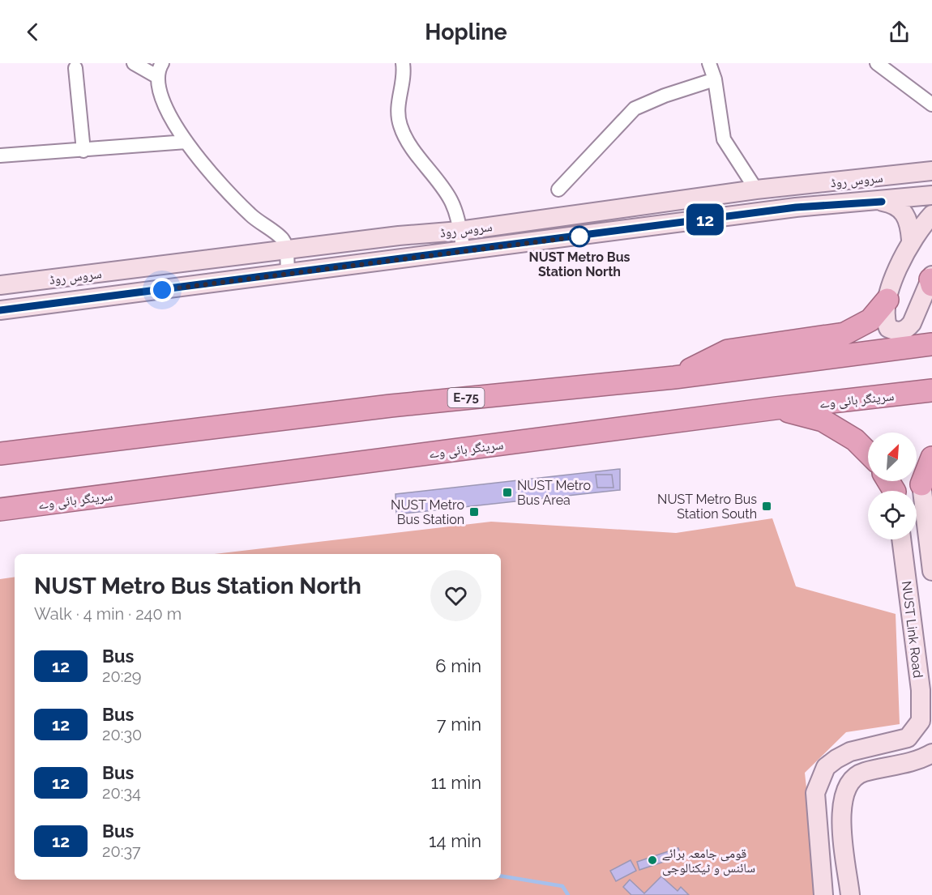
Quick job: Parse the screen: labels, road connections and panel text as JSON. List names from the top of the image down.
{
  "streets": {
    "highway": ["E-75", "سرینگر ہائی وے"],
    "main road": ["سروس روڈ", "NUST Link Road"]
  },
  "places": {
    "other": ["NUST Metro Bus Station North", "قومی جامعہ برائے سائنس و ٹیکنالوجی"],
    "transit": ["NUST Metro Bus Area", "NUST Metro Bus Station South", "NUST Metro Bus Station"]
  },
  "lines": ["bus line 12"],
  "north": "top right",
  "page": {
    "header": "Hopline",
    "on_map": "12",
    "heading": ["NUST Metro Bus Station North", "Walk · 4 min · 240 m"],
    "list": [
      {
        "mark": "12",
        "name": "Bus",
        "note": "20:29",
        "value": "6 min"
      },
      {
        "mark": "12",
        "name": "Bus",
        "note": "20:30",
        "value": "7 min"
      },
      {
        "mark": "12",
        "name": "Bus",
        "note": "20:34",
        "value": "11 min"
      },
      {
        "mark": "12",
        "name": "Bus",
        "note": "20:37",
        "value": "14 min"
      }
    ]
  }
}
